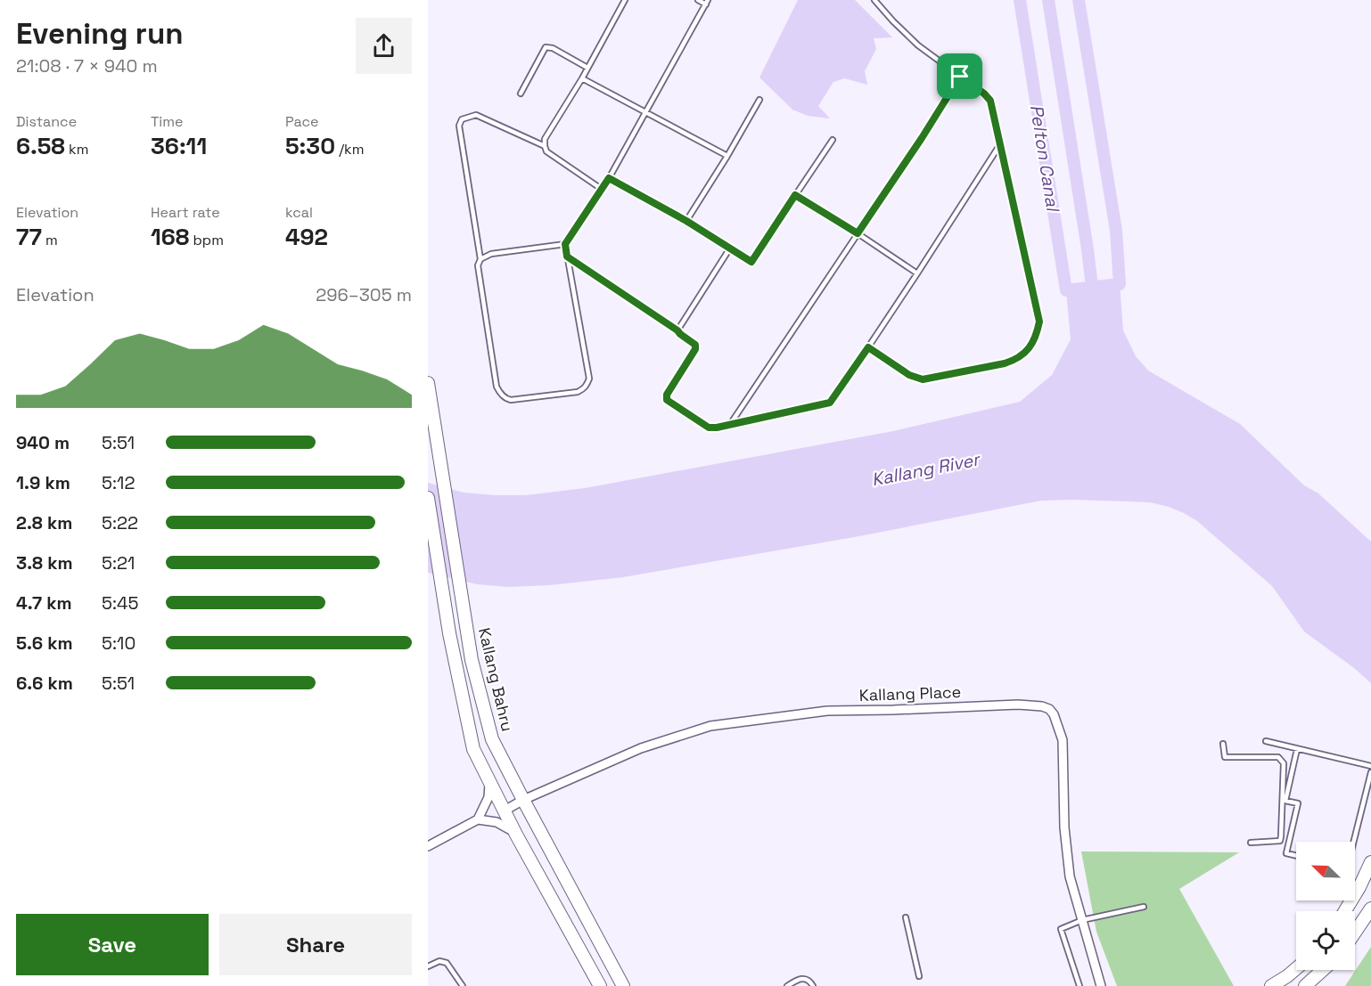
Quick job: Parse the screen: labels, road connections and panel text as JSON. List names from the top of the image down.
{
  "streets": {
    "main road": ["Kallang Bahru"],
    "street": ["Kallang Place"]
  },
  "crossings": [
    ["Kallang Bahru", "Kallang Place"]
  ],
  "water": ["Pelton Canal", "Kallang River"],
  "north": "top left",
  "page": {
    "heading": ["Evening run", "21:08 · 7 × 940 m"],
    "stats": [
      ["Distance", "6.58 km"],
      ["Time", "36:11"],
      ["Pace", "5:30 /km"],
      ["Elevation", "77 m"],
      ["Heart rate", "168 bpm"],
      ["kcal", "492"]
    ],
    "chart": ["Elevation", "296–305 m"],
    "list": [
      {
        "name": "940 m",
        "note": "5:51"
      },
      {
        "name": "1.9 km",
        "note": "5:12"
      },
      {
        "name": "2.8 km",
        "note": "5:22"
      },
      {
        "name": "3.8 km",
        "note": "5:21"
      },
      {
        "name": "4.7 km",
        "note": "5:45"
      },
      {
        "name": "5.6 km",
        "note": "5:10"
      },
      {
        "name": "6.6 km",
        "note": "5:51"
      }
    ],
    "buttons": ["Save", "Share"]
  }
}
